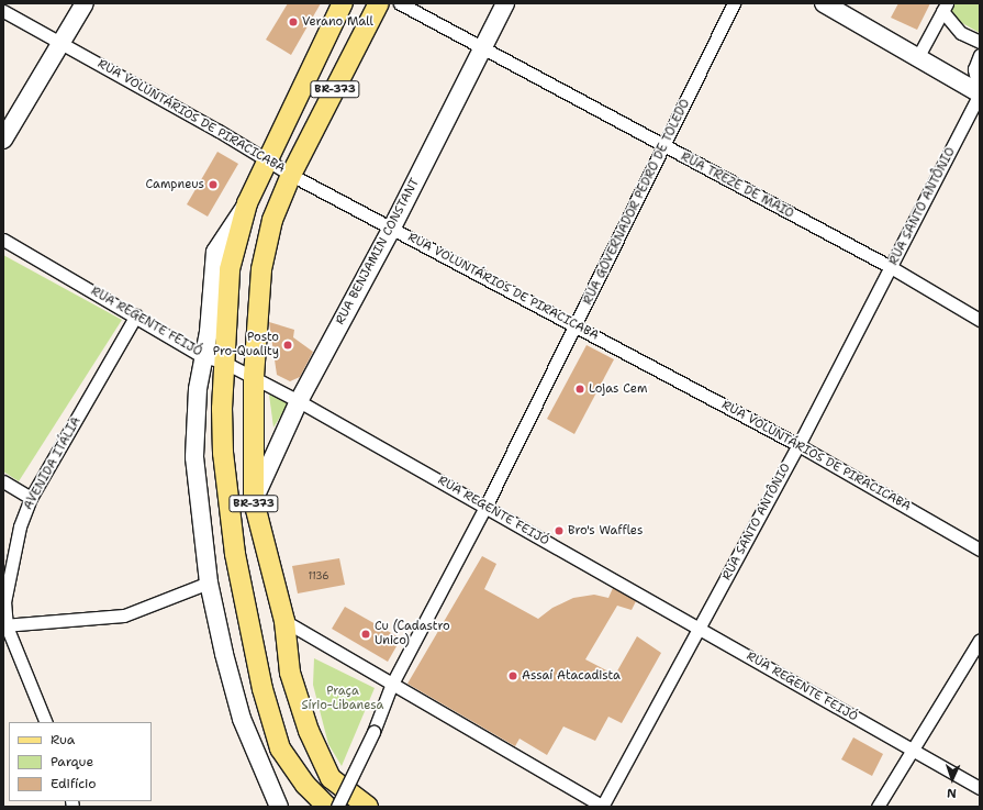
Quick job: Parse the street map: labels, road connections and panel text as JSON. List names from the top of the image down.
{
  "streets": {
    "main road": ["BR-373"],
    "street": [
      "RUA VOLUNTÁRIOS DE PIRACICABA",
      "RUA TREZE DE MAIO",
      "RUA GOVERNADOR PEDRO DE TOLEDO",
      "RUA SANTO ANTÔNIO",
      "RUA BENJAMIN CONSTANT",
      "RUA REGENTE FEIJÓ",
      "AVENIDA ITÁLIA"
    ]
  },
  "crossings": [
    ["BR-373", "RUA VOLUNTÁRIOS DE PIRACICABA"],
    ["BR-373", "RUA BENJAMIN CONSTANT"],
    ["BR-373", "RUA REGENTE FEIJÓ"],
    ["RUA VOLUNTÁRIOS DE PIRACICABA", "RUA GOVERNADOR PEDRO DE TOLEDO"],
    ["RUA VOLUNTÁRIOS DE PIRACICABA", "RUA SANTO ANTÔNIO"],
    ["RUA VOLUNTÁRIOS DE PIRACICABA", "RUA BENJAMIN CONSTANT"],
    ["RUA TREZE DE MAIO", "RUA GOVERNADOR PEDRO DE TOLEDO"],
    ["RUA TREZE DE MAIO", "RUA SANTO ANTÔNIO"],
    ["RUA TREZE DE MAIO", "RUA BENJAMIN CONSTANT"],
    ["RUA GOVERNADOR PEDRO DE TOLEDO", "RUA REGENTE FEIJÓ"],
    ["RUA SANTO ANTÔNIO", "RUA REGENTE FEIJÓ"],
    ["RUA BENJAMIN CONSTANT", "RUA REGENTE FEIJÓ"],
    ["RUA REGENTE FEIJÓ", "AVENIDA ITÁLIA"]
  ],
  "parks": ["Praça Sírio-Libanesa"],
  "places": [
    "Verano Mall",
    "Campneus",
    "Posto Pro-Quality",
    "Lojas Cem",
    "Bro's Waffles",
    "Cu (Cadastro Unico)",
    "Assaí Atacadista"
  ],
  "house_numbers": ["1136"],
  "legend": ["Rua", "Parque", "Edifício"],
  "north": "bottom"
}
